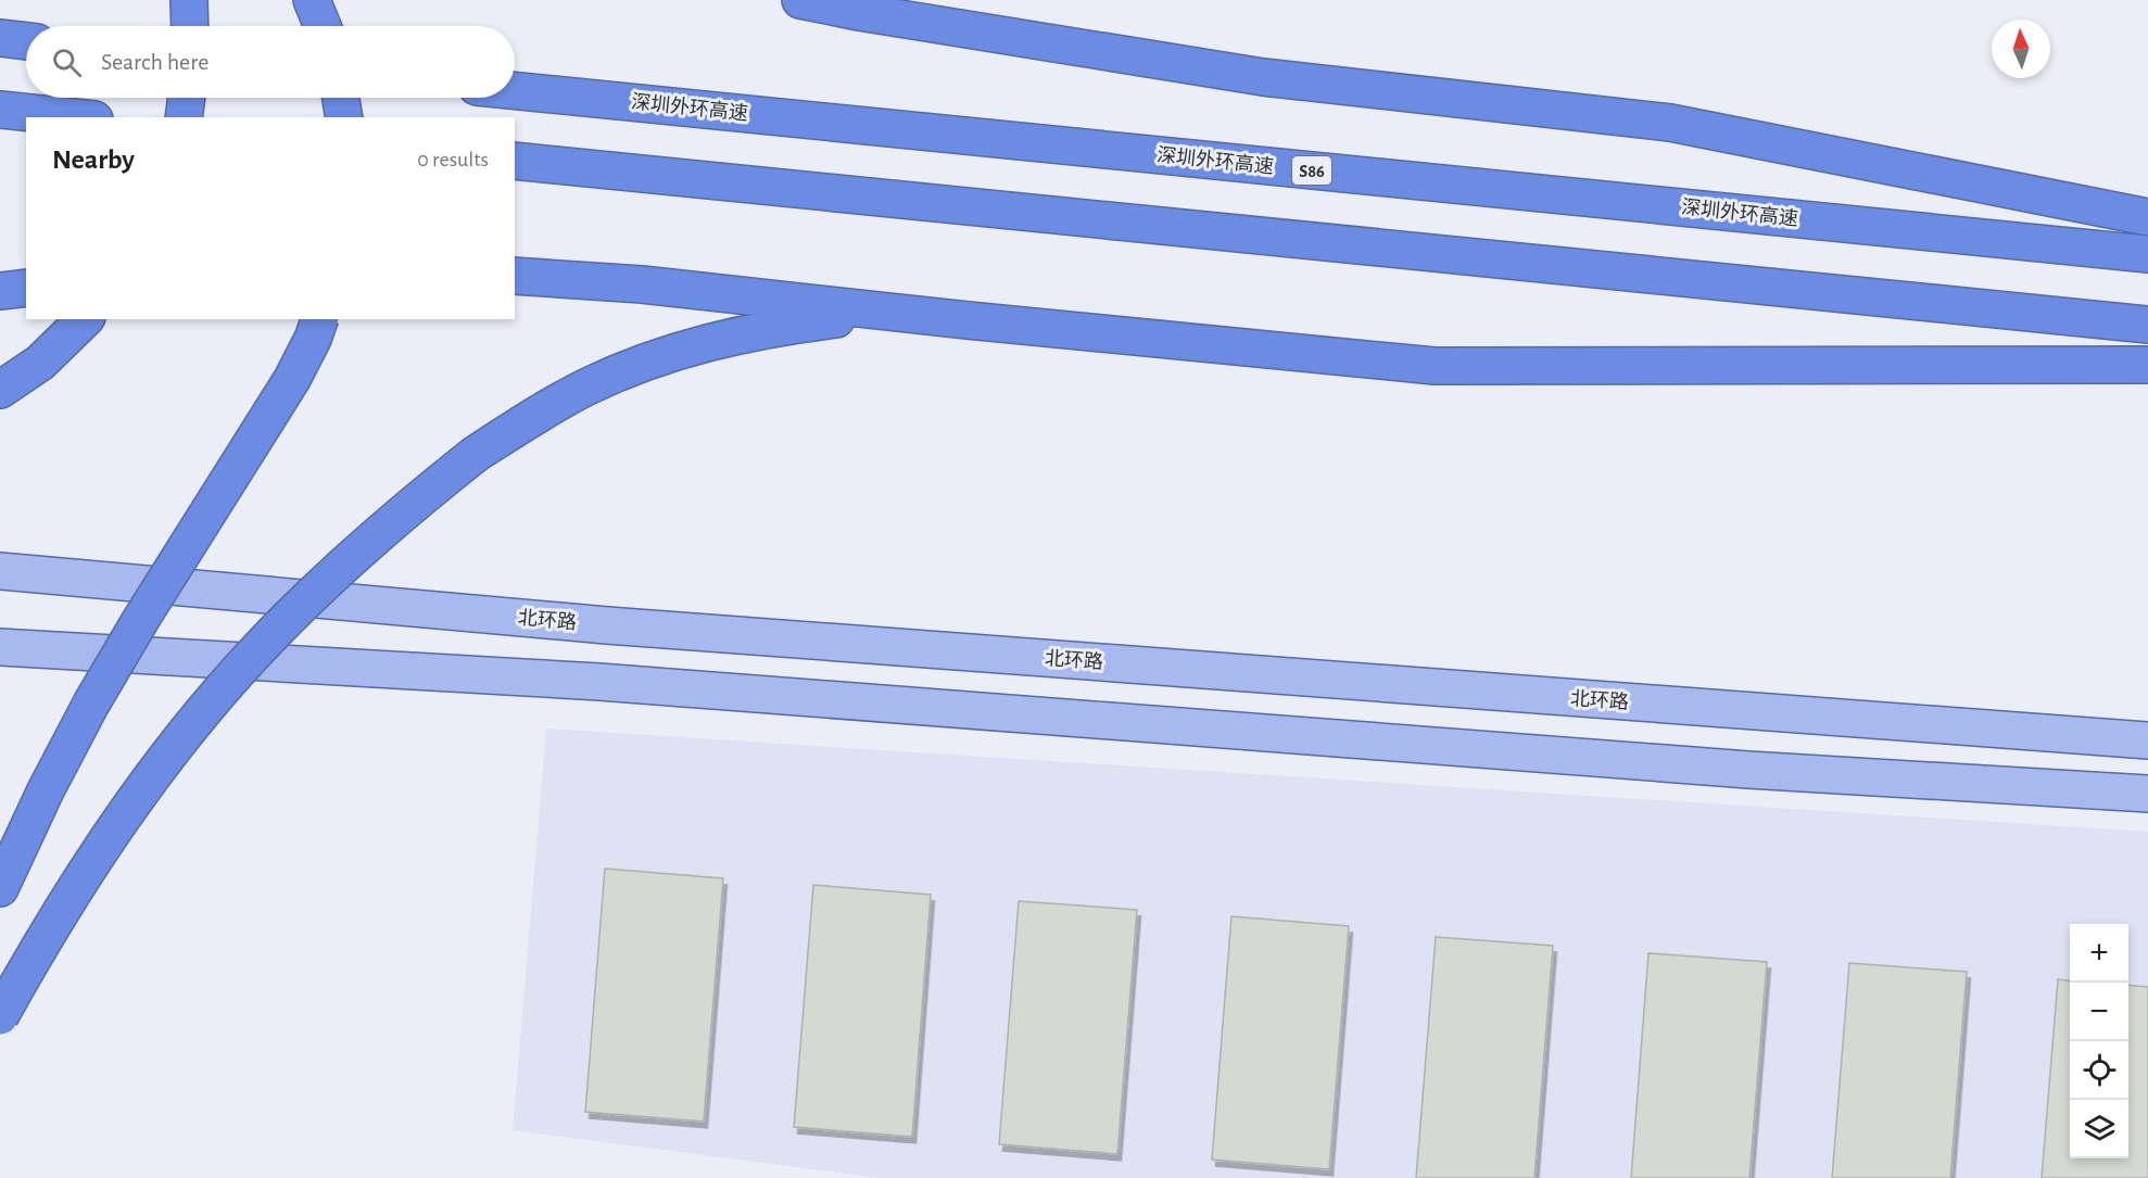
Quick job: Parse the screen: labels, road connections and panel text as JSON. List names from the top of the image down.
{
  "streets": {
    "highway": ["深圳外环高速", "S86"],
    "main road": ["北环路"]
  },
  "north": "top",
  "page": {
    "search": "Search here",
    "heading": ["Nearby", "0 results"],
    "map_buttons": ["+", "−"]
  }
}
